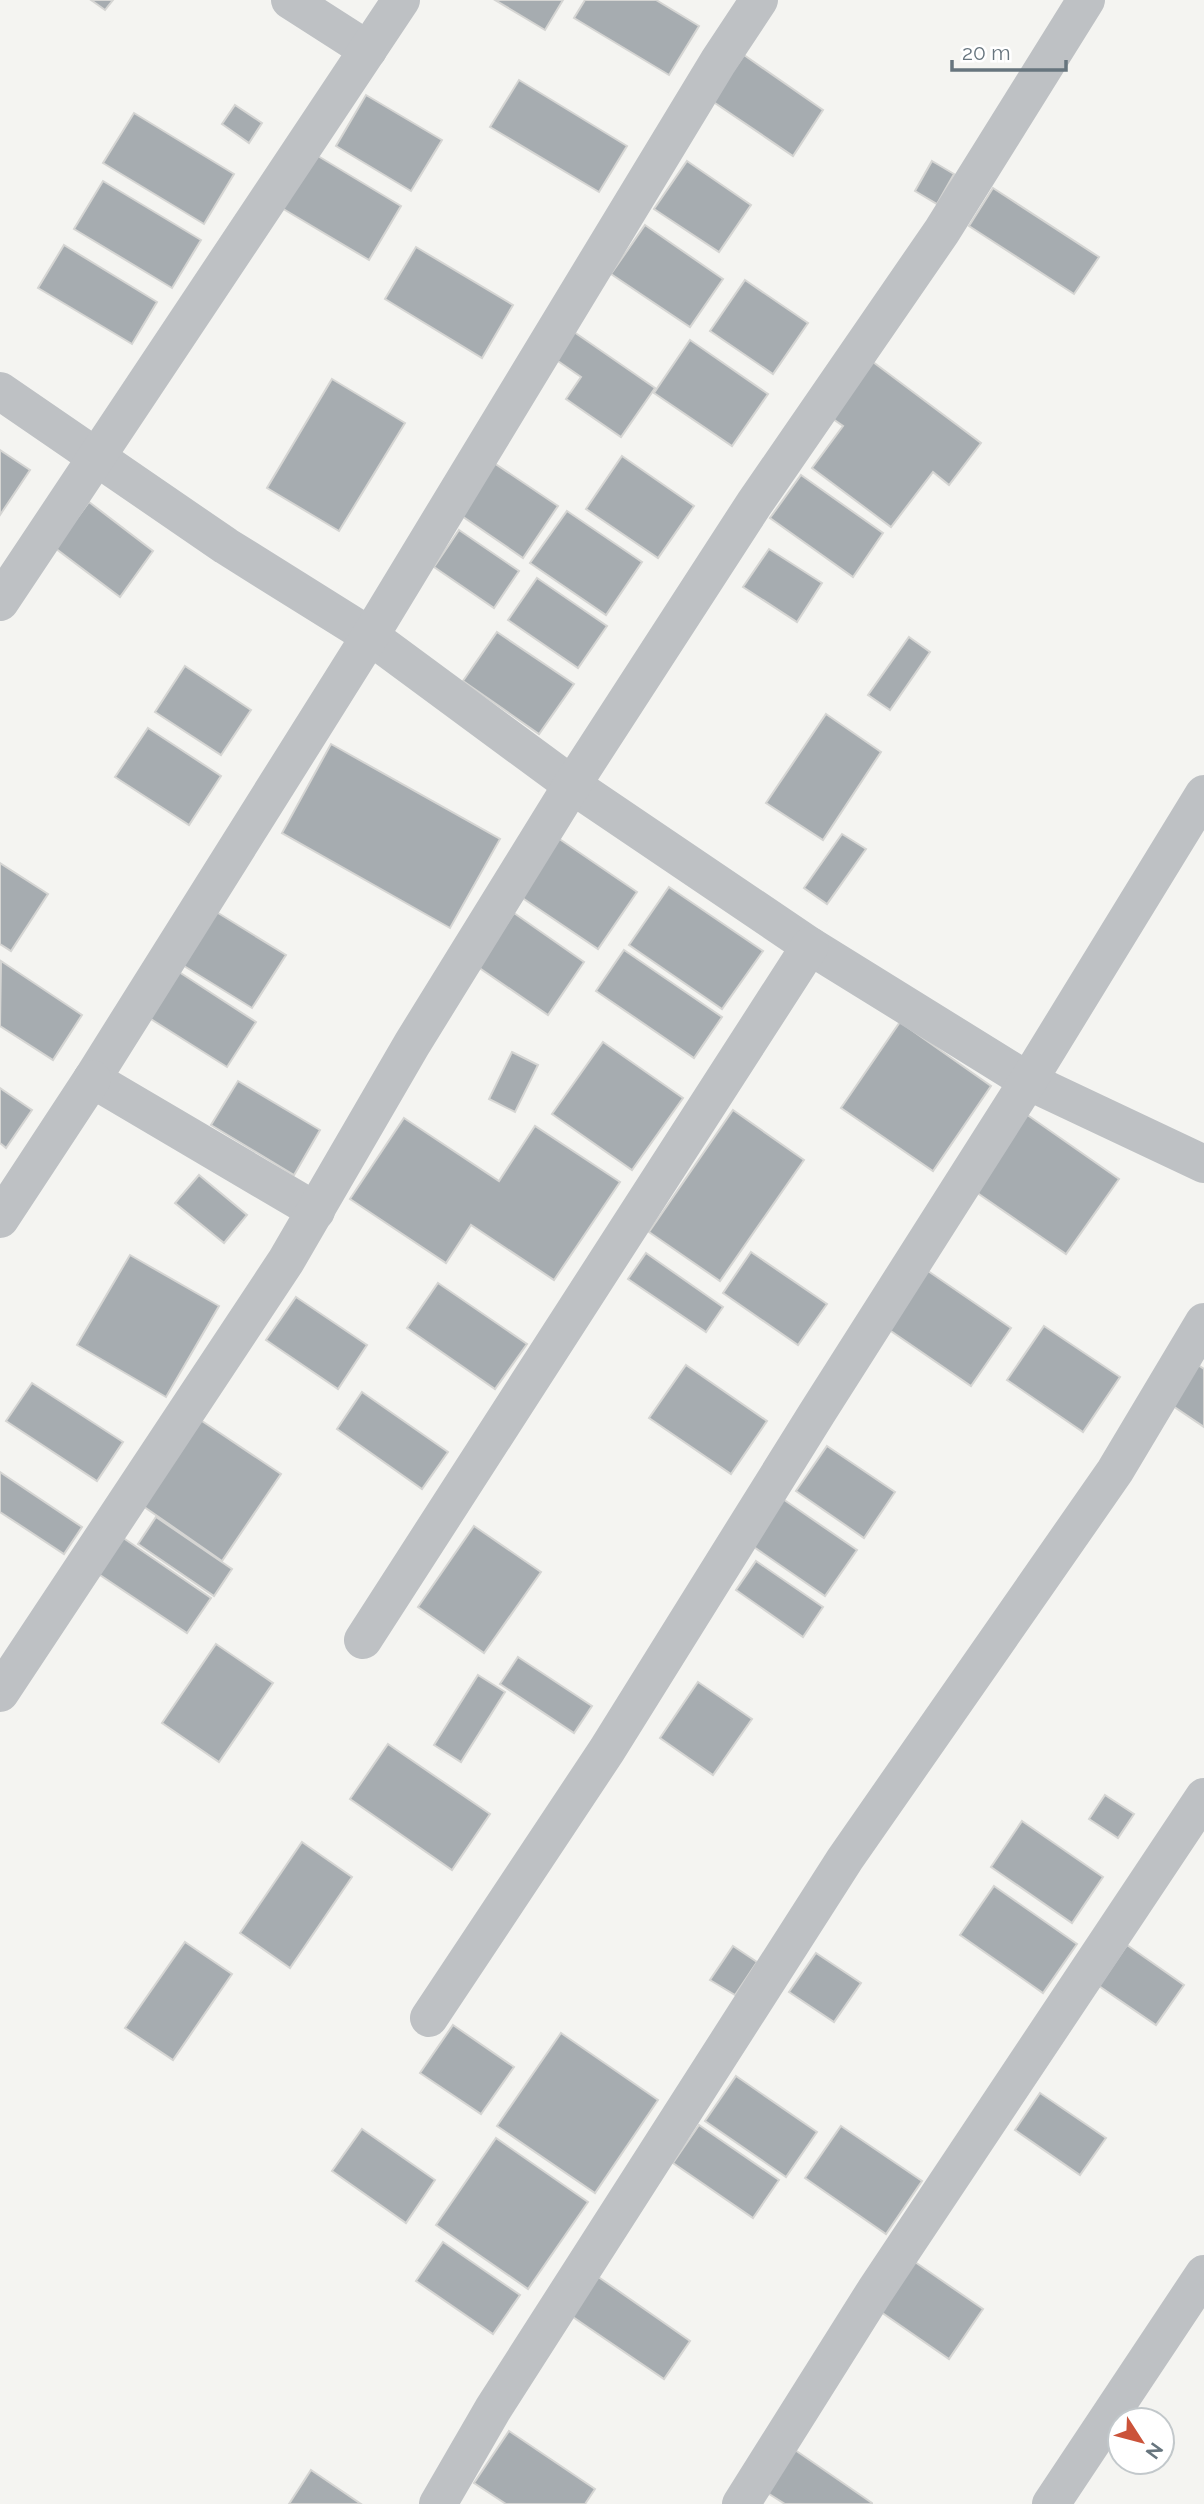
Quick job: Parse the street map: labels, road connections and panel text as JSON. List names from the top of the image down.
{
  "scale_bar": "20 m",
  "north": "bottom right"
}
